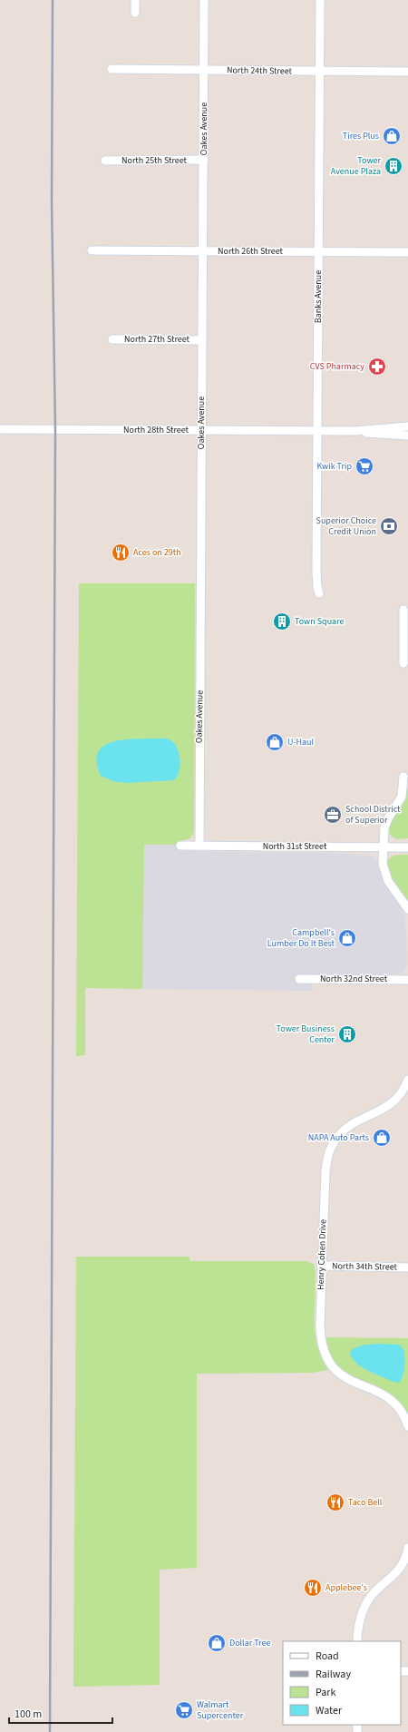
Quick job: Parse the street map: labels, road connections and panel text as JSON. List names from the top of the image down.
{
  "streets": {
    "street": [
      "North 24th Street",
      "Oakes Avenue",
      "North 25th Street",
      "North 26th Street",
      "Banks Avenue",
      "North 27th Street",
      "North 28th Street",
      "North 31st Street",
      "North 32nd Street",
      "Henry Cohen Drive",
      "North 34th Street"
    ]
  },
  "crossings": [
    ["North 24th Street", "Oakes Avenue"],
    ["North 24th Street", "Banks Avenue"],
    ["Oakes Avenue", "North 25th Street"],
    ["Oakes Avenue", "North 26th Street"],
    ["Oakes Avenue", "North 27th Street"],
    ["Oakes Avenue", "North 28th Street"],
    ["Oakes Avenue", "North 31st Street"],
    ["North 26th Street", "Banks Avenue"],
    ["Banks Avenue", "North 28th Street"],
    ["Henry Cohen Drive", "North 34th Street"]
  ],
  "places": {
    "shop": [
      "Tires Plus",
      "U-Haul",
      "Campbell's Lumber Do It Best",
      "NAPA Auto Parts",
      "Dollar Tree"
    ],
    "building": ["Tower Avenue Plaza", "Town Square", "Tower Business Center"],
    "pharmacy": ["CVS Pharmacy"],
    "supermarket": ["Kwik Trip", "Walmart Supercenter"],
    "bank": ["Superior Choice Credit Union"],
    "restaurant": ["Aces on 29th", "Taco Bell", "Applebee's"],
    "office": ["School District of Superior"]
  },
  "legend": [
    "Road",
    "Railway",
    "Park",
    "Water"
  ],
  "scale_bar": "100 m"
}
